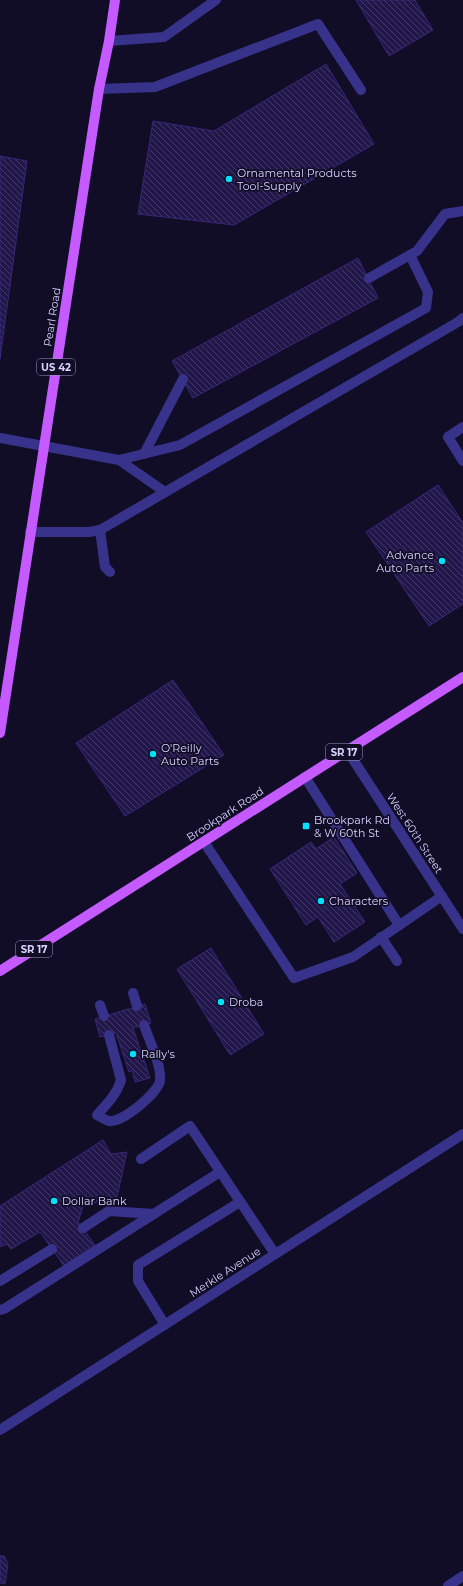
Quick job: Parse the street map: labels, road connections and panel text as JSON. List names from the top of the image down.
{
  "streets": {
    "main road": [
      "Pearl Road",
      "US 42",
      "SR 17",
      "Brookpark Road"
    ],
    "street": ["West 60th Street", "Merkle Avenue"]
  },
  "crossings": [
    ["Brookpark Road", "West 60th Street"]
  ],
  "places": {
    "other": [
      "Ornamental Products Tool-Supply",
      "Advance Auto Parts",
      "O'Reilly Auto Parts",
      "Characters",
      "Droba",
      "Rally's",
      "Dollar Bank"
    ],
    "transit": ["Brookpark Rd & W 60th St"]
  }
}
